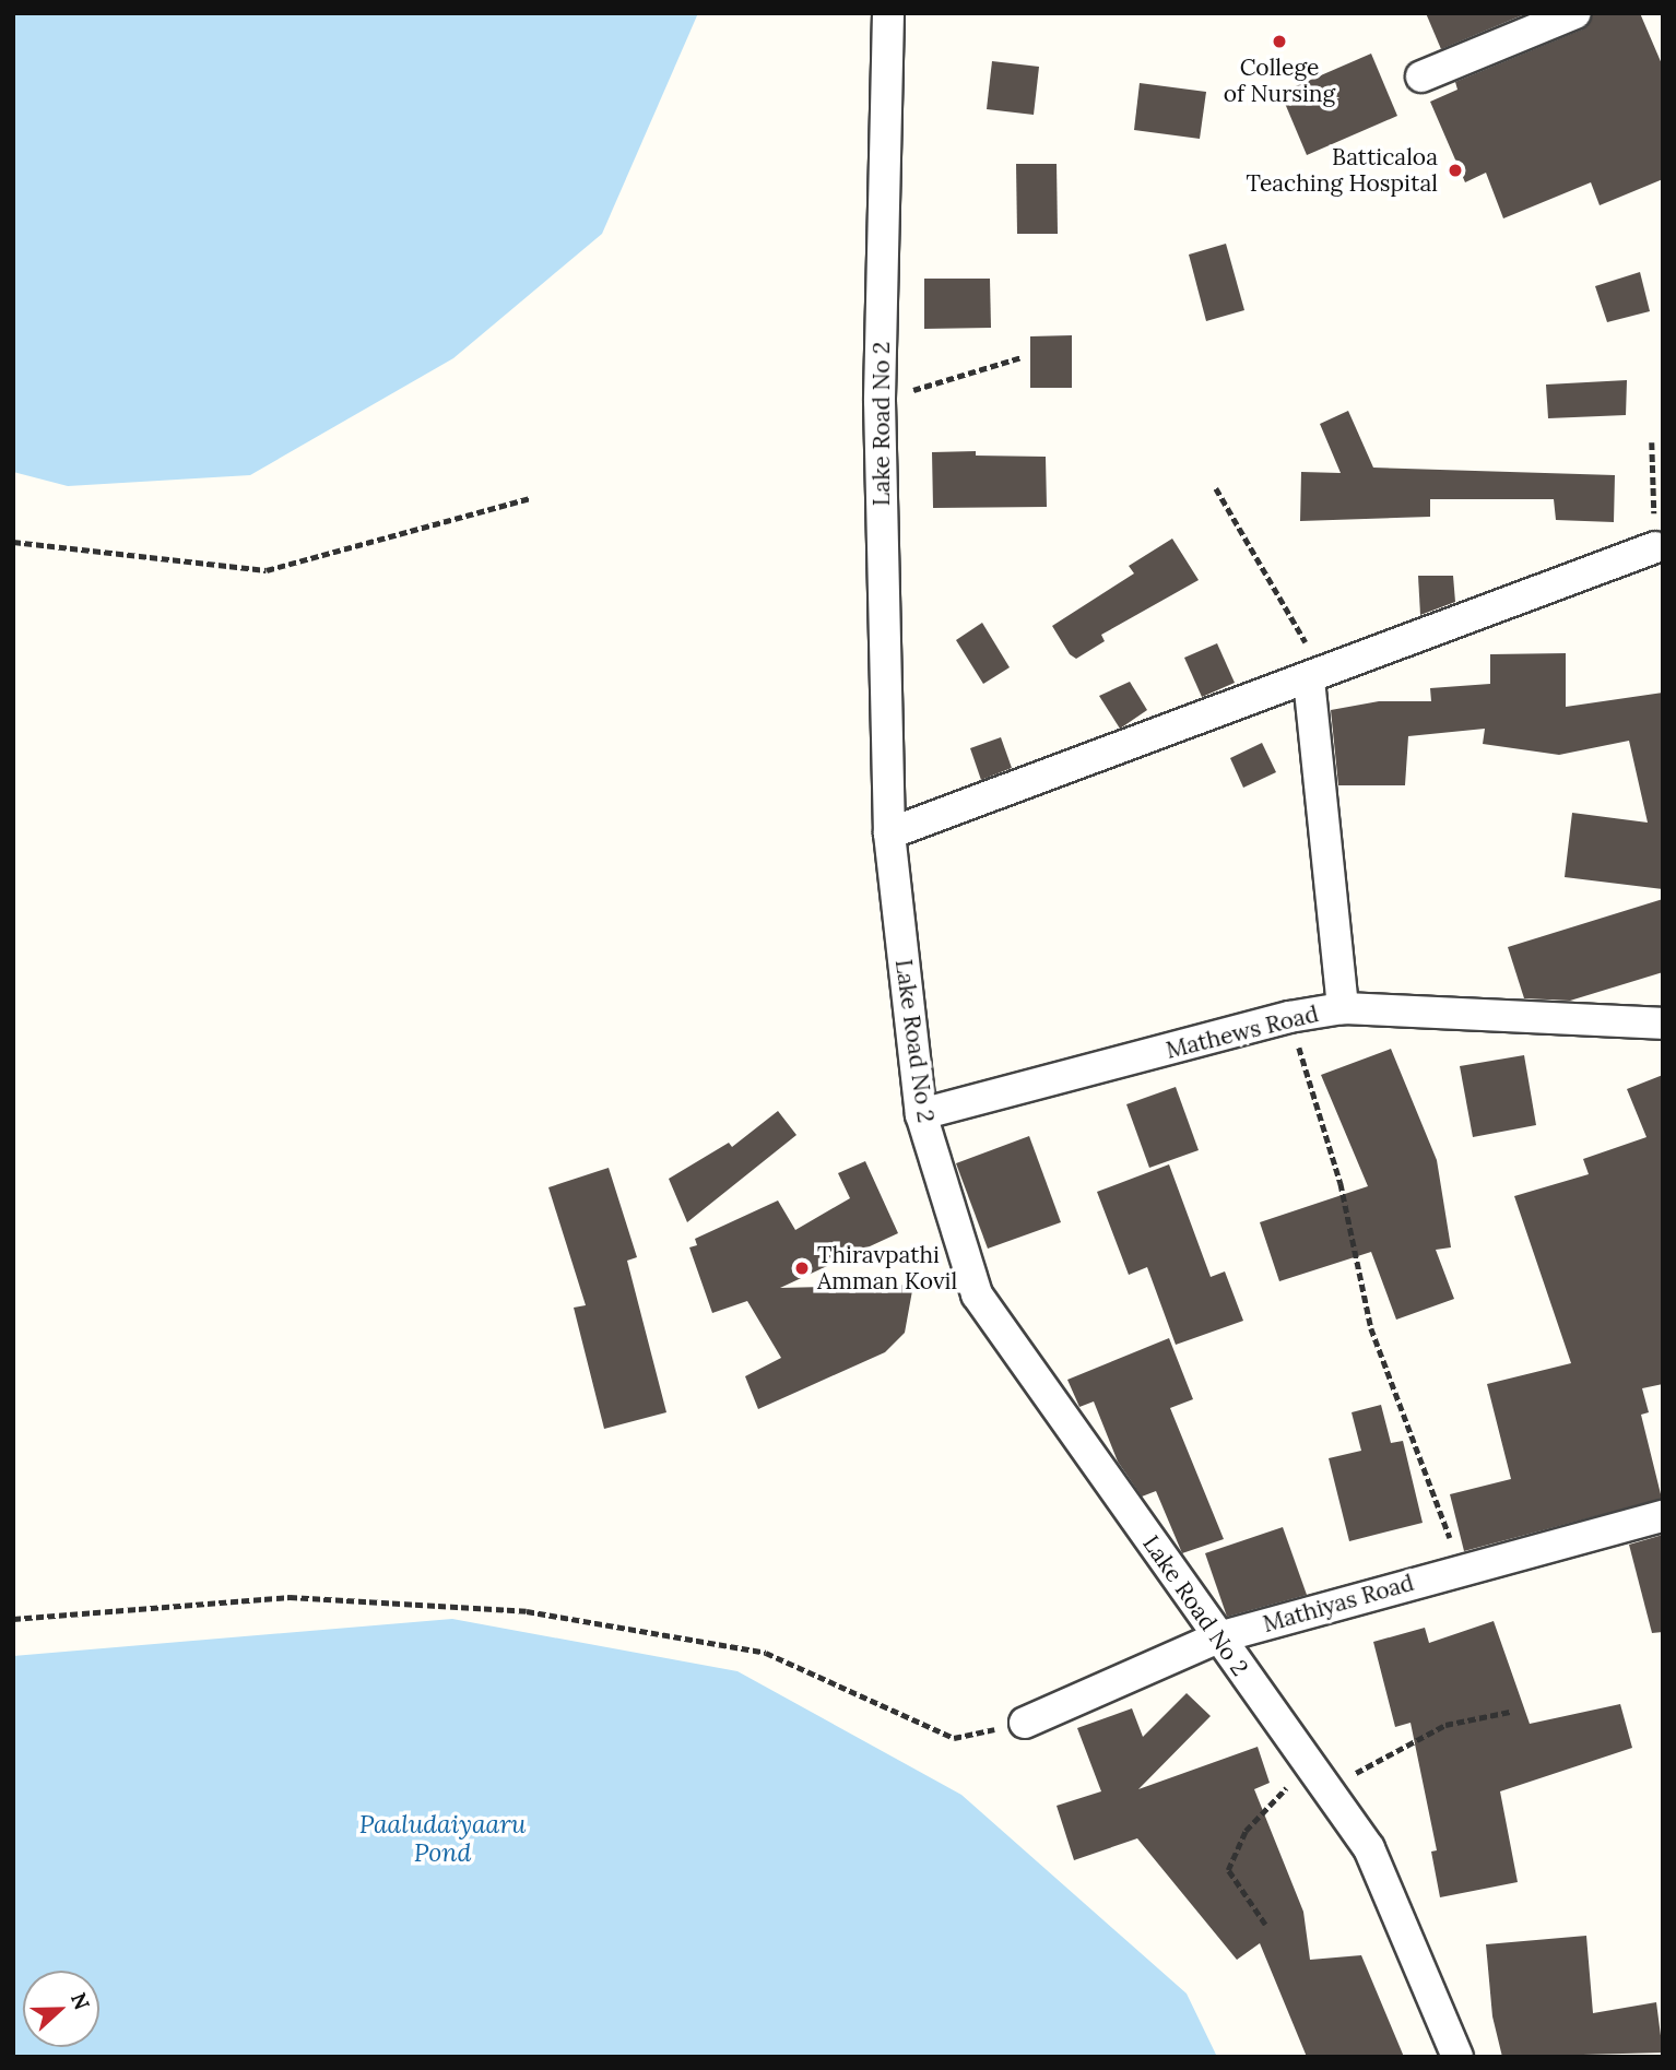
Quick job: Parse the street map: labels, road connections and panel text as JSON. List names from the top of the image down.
{
  "streets": {
    "street": ["Lake Road No 2", "Mathews Road", "Mathiyas Road"]
  },
  "crossings": [
    ["Lake Road No 2", "Mathews Road"],
    ["Lake Road No 2", "Mathiyas Road"]
  ],
  "water": ["Paaludaiyaaru Pond"],
  "places": ["College of Nursing", "Batticaloa Teaching Hospital", "Thiravpathi Amman Kovil"],
  "north": "right"
}
